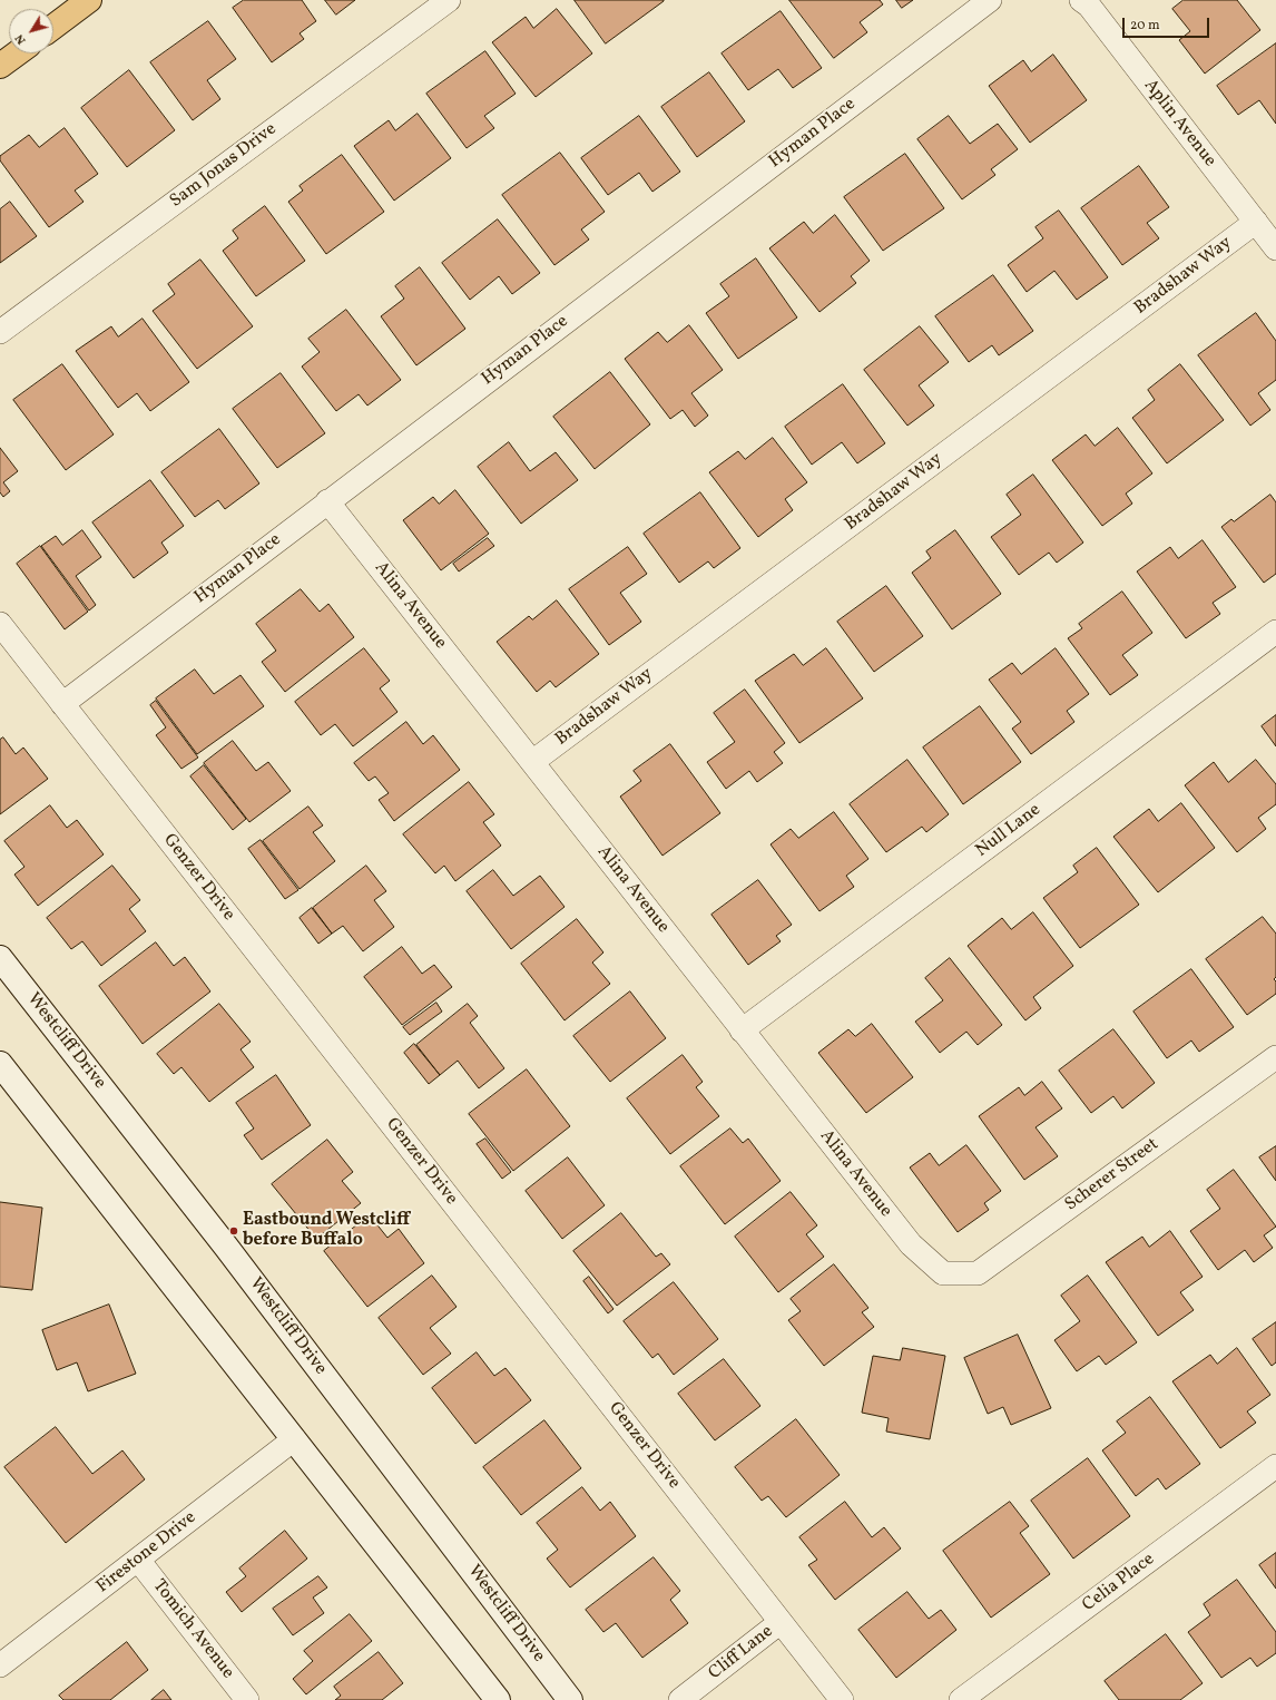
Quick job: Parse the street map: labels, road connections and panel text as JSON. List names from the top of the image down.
{
  "streets": {
    "main road": ["Westcliff Drive"],
    "street": [
      "Aplin Avenue",
      "Hyman Place",
      "Sam Jonas Drive",
      "Bradshaw Way",
      "Alina Avenue",
      "Null Lane",
      "Genzer Drive",
      "Scherer Street",
      "Firestone Drive",
      "Celia Place",
      "Tomich Avenue",
      "Cliff Lane"
    ]
  },
  "crossings": [
    ["Aplin Avenue", "Bradshaw Way"],
    ["Hyman Place", "Alina Avenue"],
    ["Hyman Place", "Genzer Drive"],
    ["Bradshaw Way", "Alina Avenue"],
    ["Alina Avenue", "Null Lane"],
    ["Alina Avenue", "Scherer Street"],
    ["Genzer Drive", "Cliff Lane"],
    ["Firestone Drive", "Tomich Avenue"]
  ],
  "places": ["Eastbound Westcliff before Buffalo"],
  "scale_bar": "20 m",
  "north": "bottom left"
}
